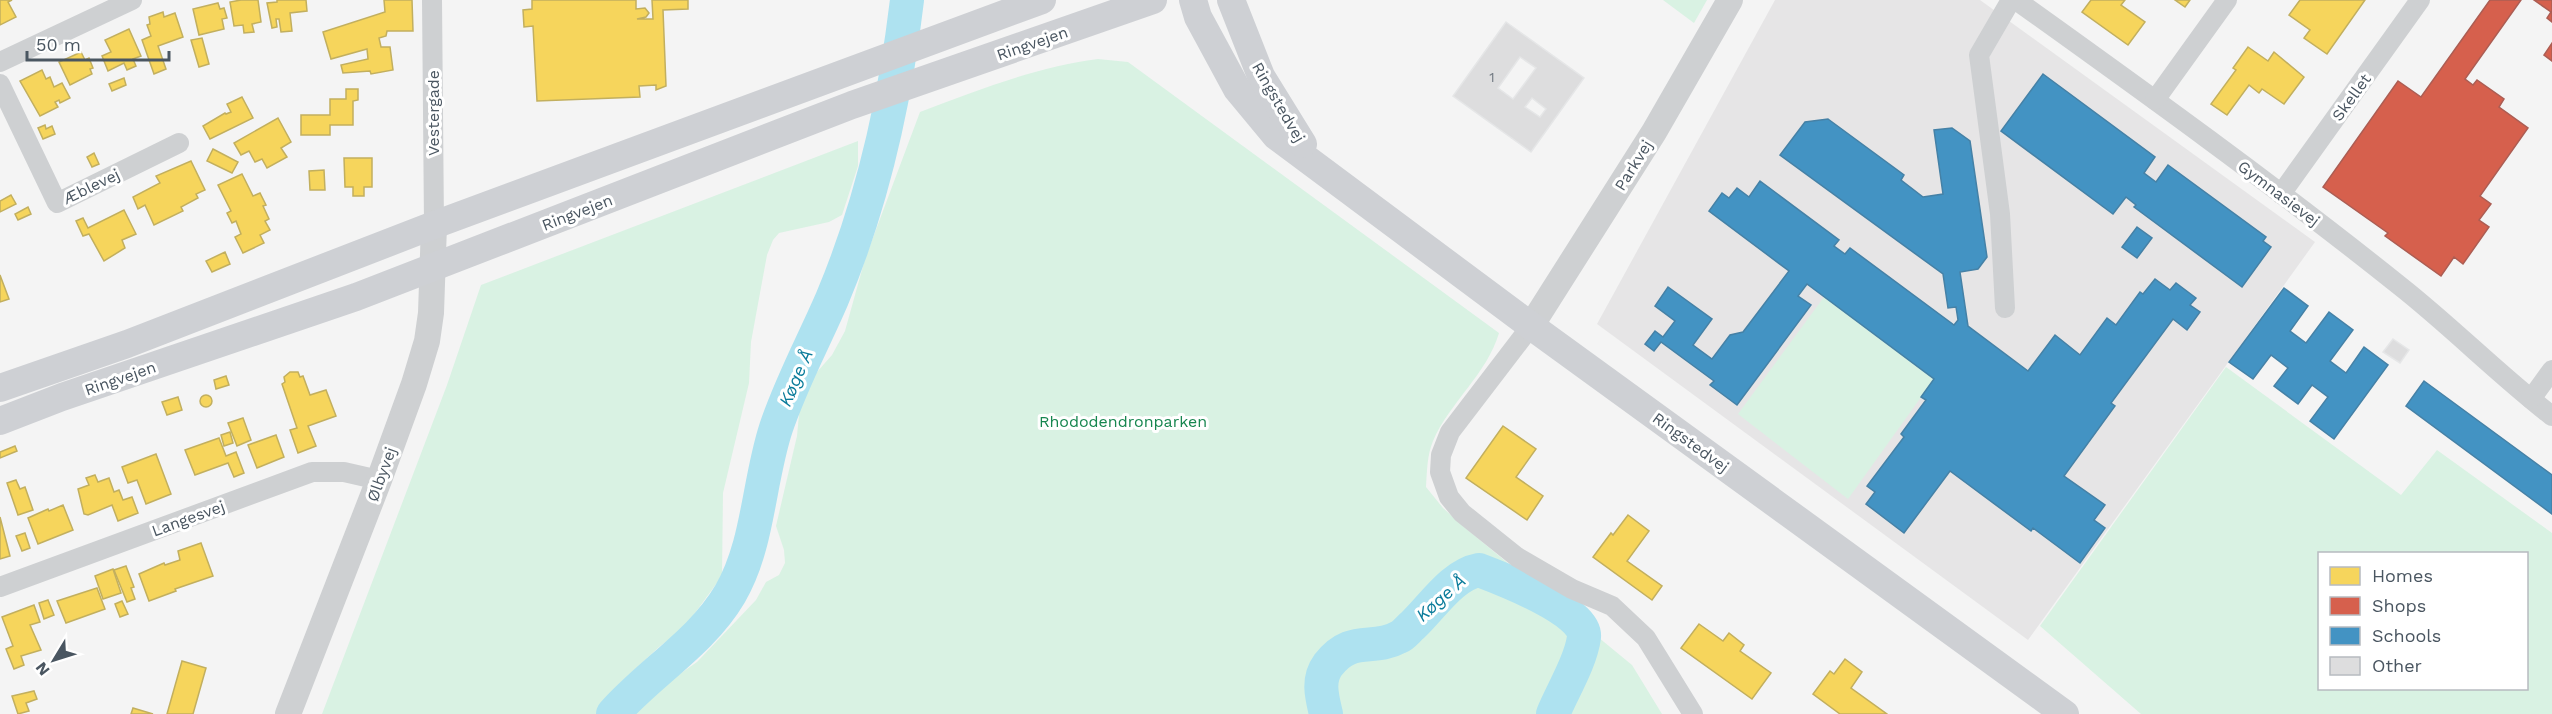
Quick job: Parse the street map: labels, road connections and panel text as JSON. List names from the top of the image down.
{
  "streets": {
    "main road": ["Ringvejen", "Ringstedvej"],
    "street": [
      "Skellet",
      "Vestergade",
      "Parkvej",
      "Æblevej",
      "Gymnasievej",
      "Ølbyvej",
      "Langesvej"
    ]
  },
  "crossings": [
    ["Ringvejen", "Vestergade"],
    ["Ringvejen", "Ølbyvej"],
    ["Skellet", "Gymnasievej"],
    ["Ringstedvej", "Parkvej"],
    ["Vestergade", "Ølbyvej"],
    ["Ølbyvej", "Langesvej"]
  ],
  "water": ["Køge Å"],
  "parks": ["Rhododendronparken"],
  "house_numbers": ["1"],
  "legend": [
    "Homes",
    "Shops",
    "Schools",
    "Other"
  ],
  "scale_bar": "50 m",
  "north": "bottom left"
}
